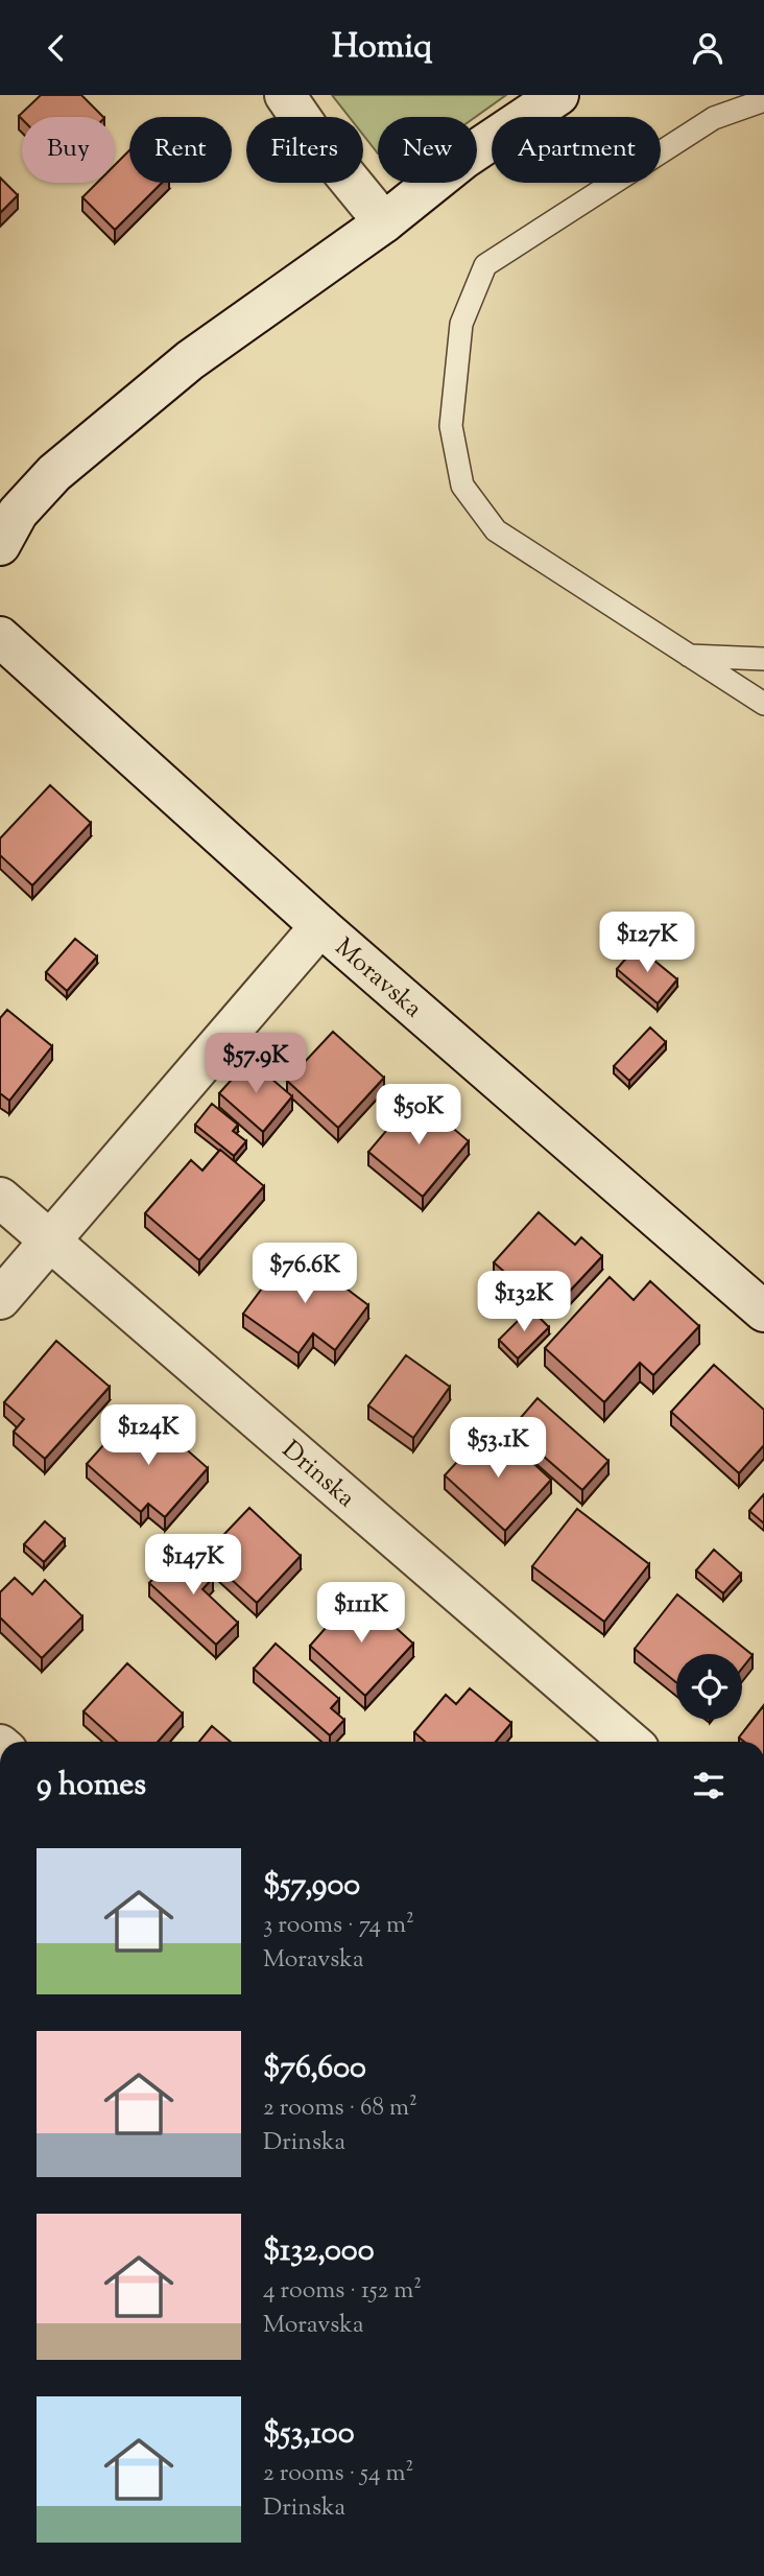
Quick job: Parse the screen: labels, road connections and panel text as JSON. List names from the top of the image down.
{
  "streets": {
    "street": ["Moravska", "Drinska"]
  },
  "page": {
    "header": "Homiq",
    "chip": [
      "Buy",
      "Rent",
      "Filters",
      "New",
      "Apartment"
    ],
    "price": [
      "$127K",
      "$57.9K",
      "$50K",
      "$76.6K",
      "$132K",
      "$124K",
      "$53.1K",
      "$147K",
      "$111K"
    ],
    "heading": "9 homes",
    "list": [
      {
        "name": "$57,900",
        "note": "3 rooms · 74 m² · Moravska"
      },
      {
        "name": "$76,600",
        "note": "2 rooms · 68 m² · Drinska"
      },
      {
        "name": "$132,000",
        "note": "4 rooms · 152 m² · Moravska"
      },
      {
        "name": "$53,100",
        "note": "2 rooms · 54 m² · Drinska"
      }
    ]
  }
}
